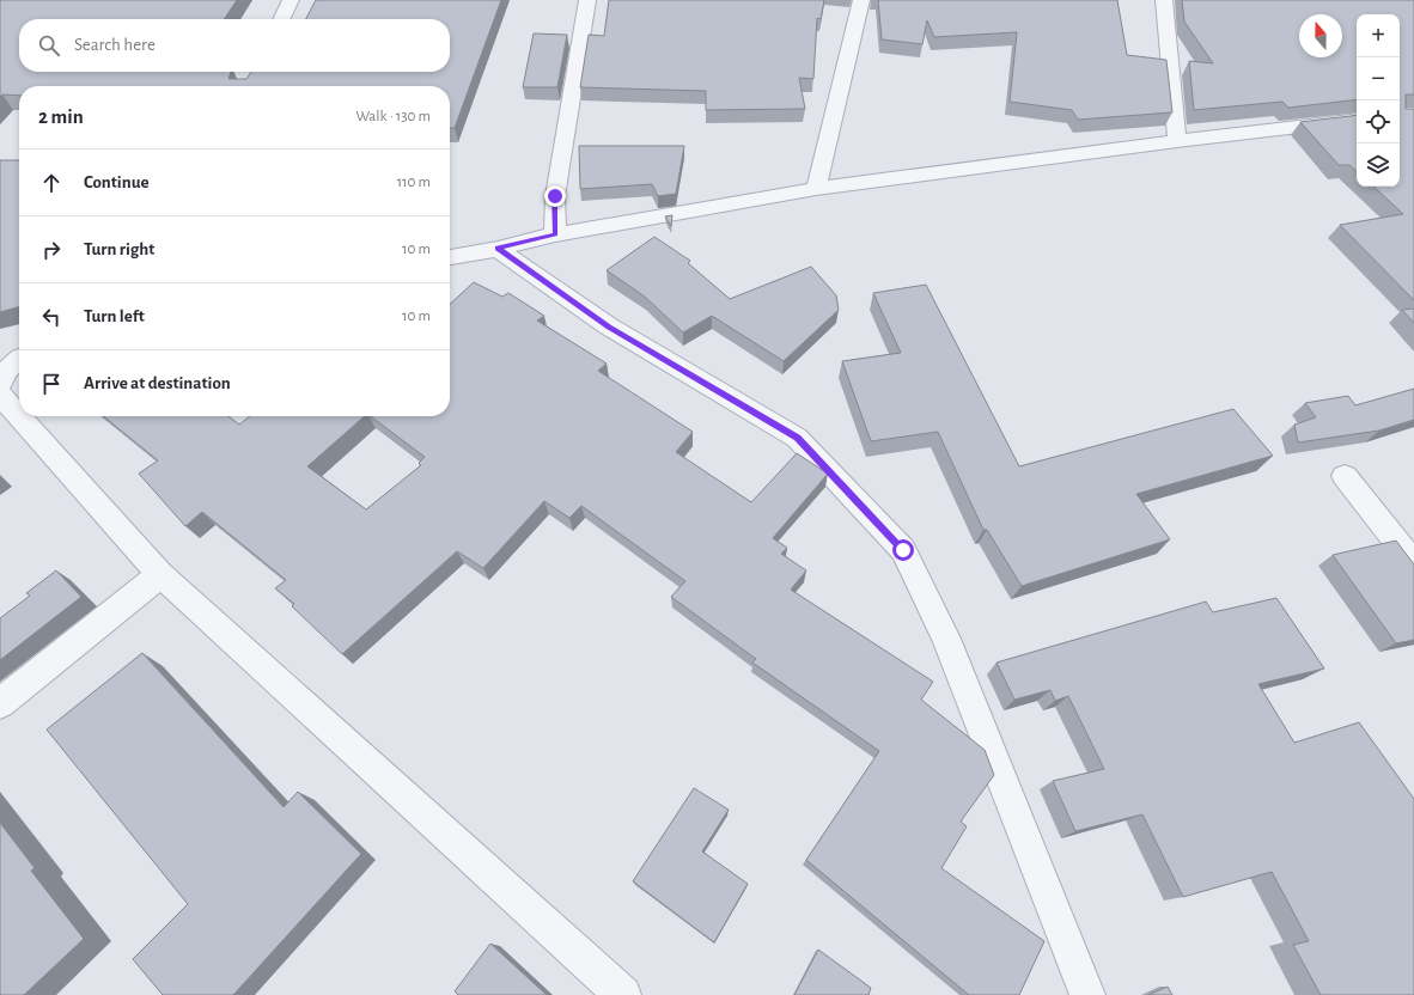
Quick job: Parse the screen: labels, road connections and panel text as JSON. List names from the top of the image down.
{
  "north": "top",
  "page": {
    "map_buttons": ["+", "−"],
    "search": "Search here",
    "heading": ["2 min", "Walk · 130 m"],
    "list": [
      ["Continue", "110 m"],
      ["Turn right", "10 m"],
      ["Turn left", "10 m"],
      "Arrive at destination"
    ]
  }
}
